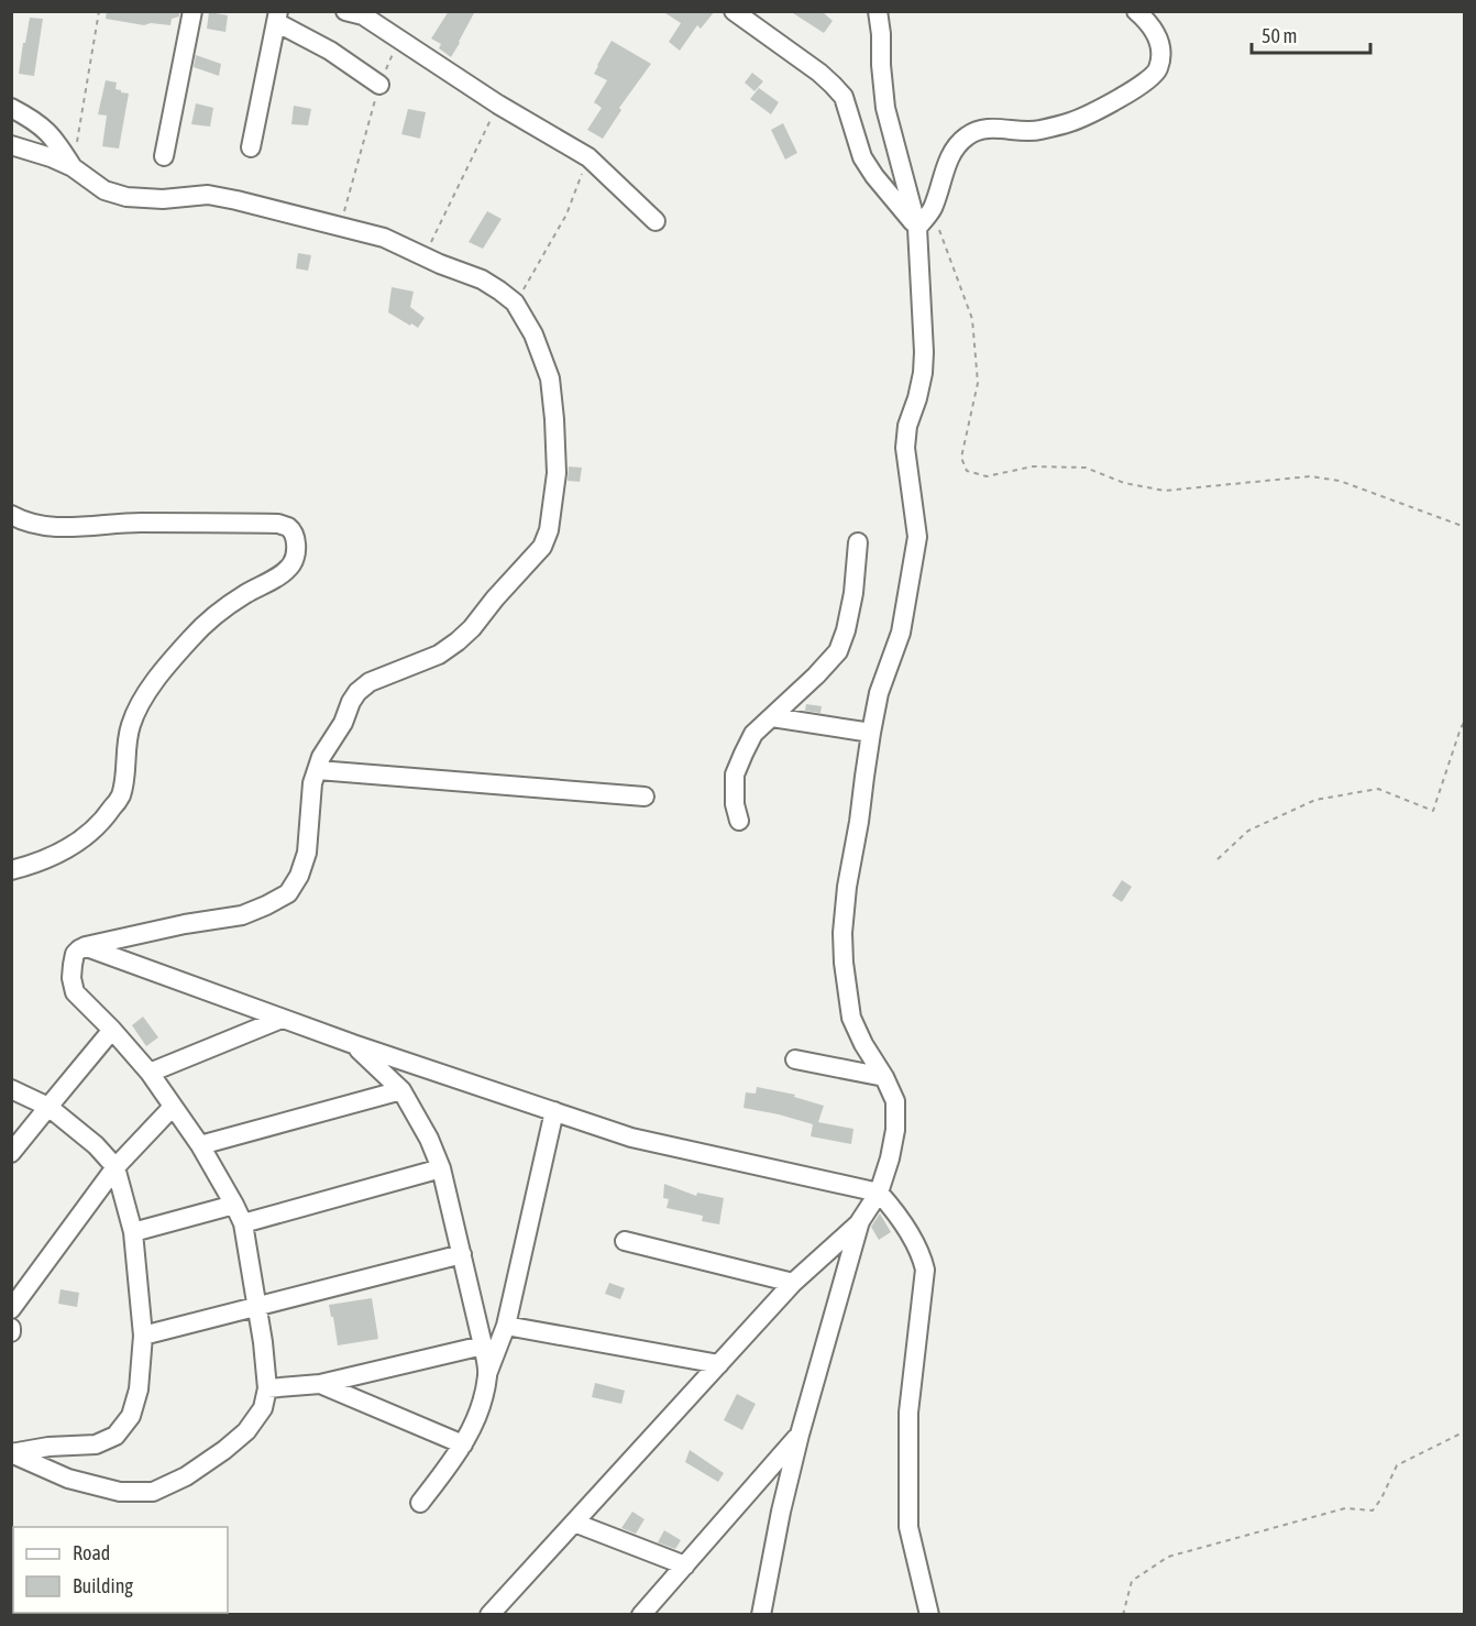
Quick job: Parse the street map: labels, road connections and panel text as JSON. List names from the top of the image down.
{
  "legend": ["Road", "Building"],
  "scale_bar": "50 m"
}
